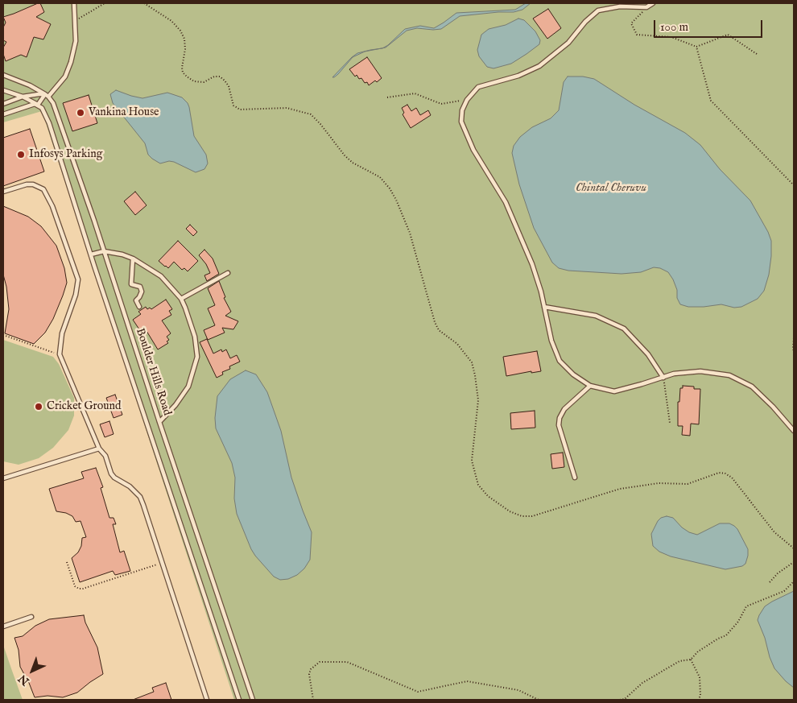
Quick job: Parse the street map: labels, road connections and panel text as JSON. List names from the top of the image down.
{
  "streets": {
    "lane": ["Boulder Hills Road"]
  },
  "water": ["Chintal Cheruvu"],
  "places": ["Vankina House", "Infosys Parking", "Cricket Ground"],
  "scale_bar": "100 m",
  "north": "bottom left"
}
